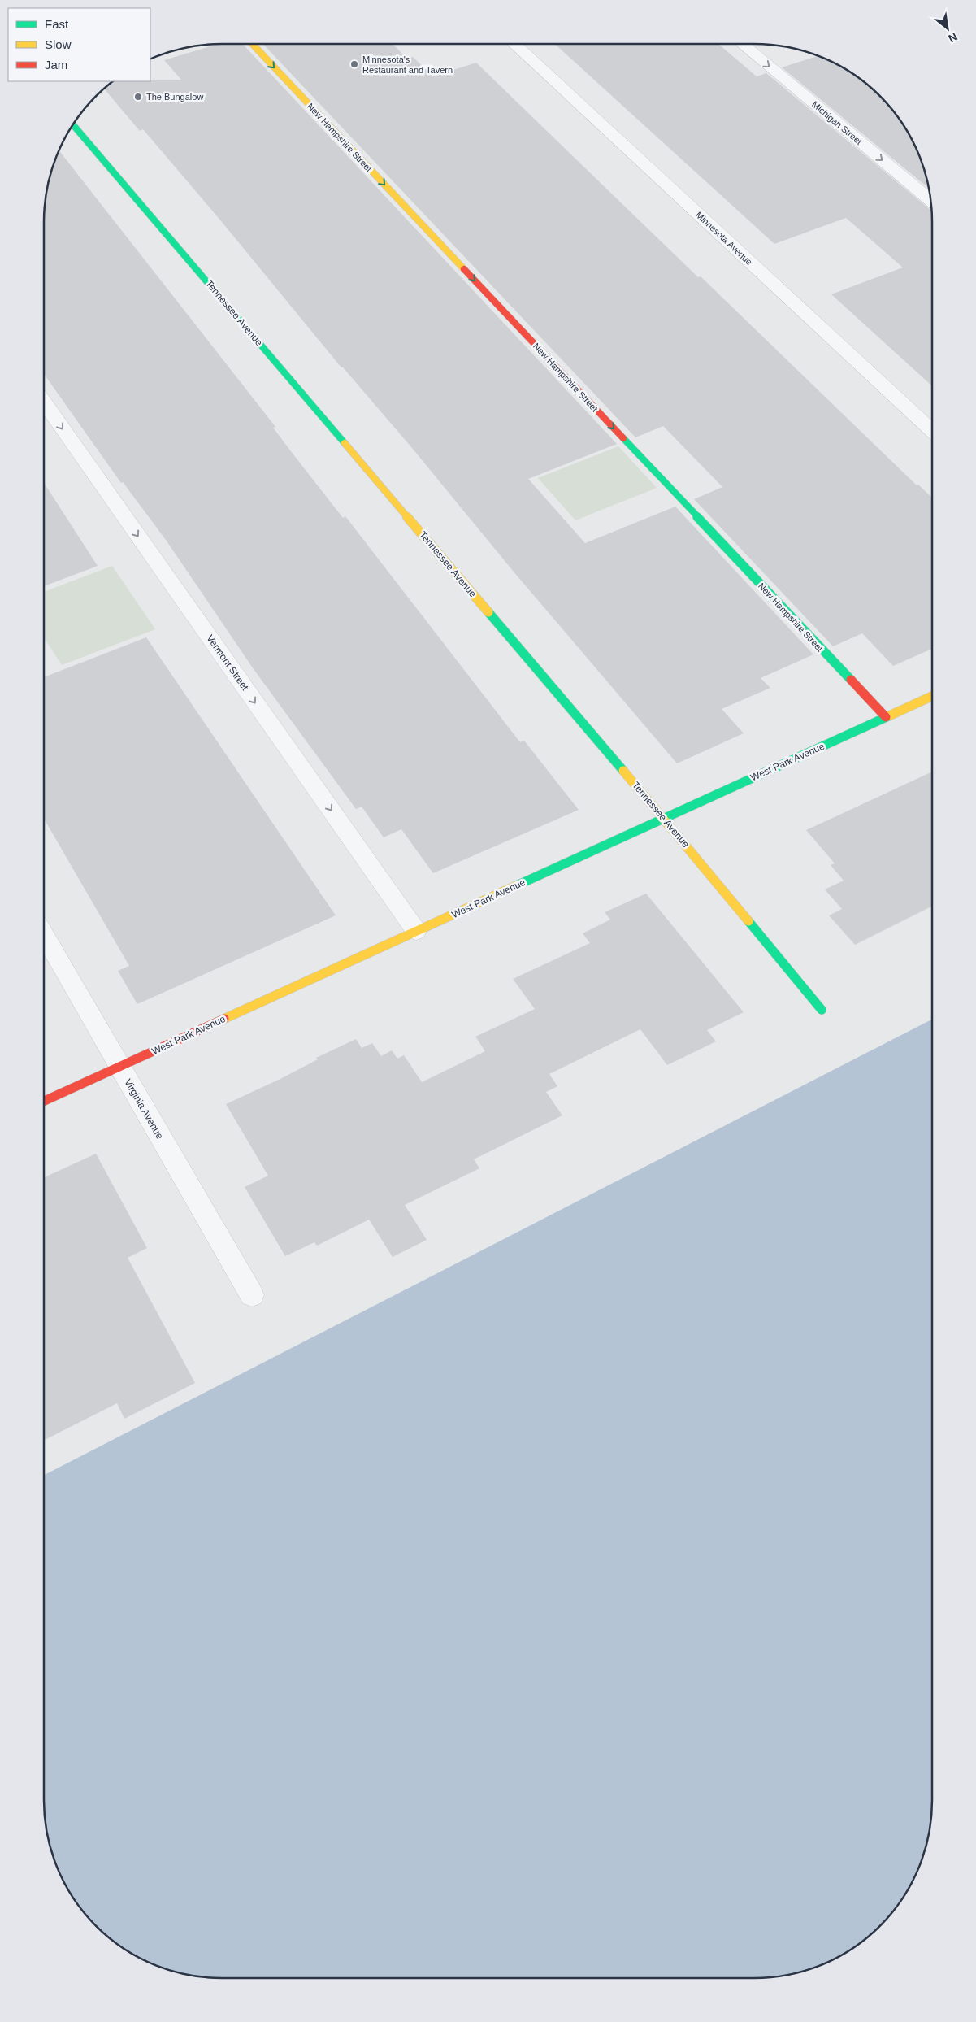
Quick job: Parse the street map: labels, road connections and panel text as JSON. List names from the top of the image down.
{
  "streets": {
    "street": [
      "Michigan Street",
      "New Hampshire Street",
      "Minnesota Avenue",
      "Tennessee Avenue",
      "Vermont Street",
      "West Park Avenue",
      "Virginia Avenue"
    ]
  },
  "crossings": [
    ["New Hampshire Street", "West Park Avenue"],
    ["Tennessee Avenue", "West Park Avenue"],
    ["Vermont Street", "West Park Avenue"],
    ["West Park Avenue", "Virginia Avenue"]
  ],
  "one_way": ["Michigan Street", "New Hampshire Street", "Vermont Street"],
  "places": ["Minnesota's Restaurant and Tavern", "The Bungalow"],
  "legend": ["Fast", "Slow", "Jam"],
  "north": "bottom right"
}
